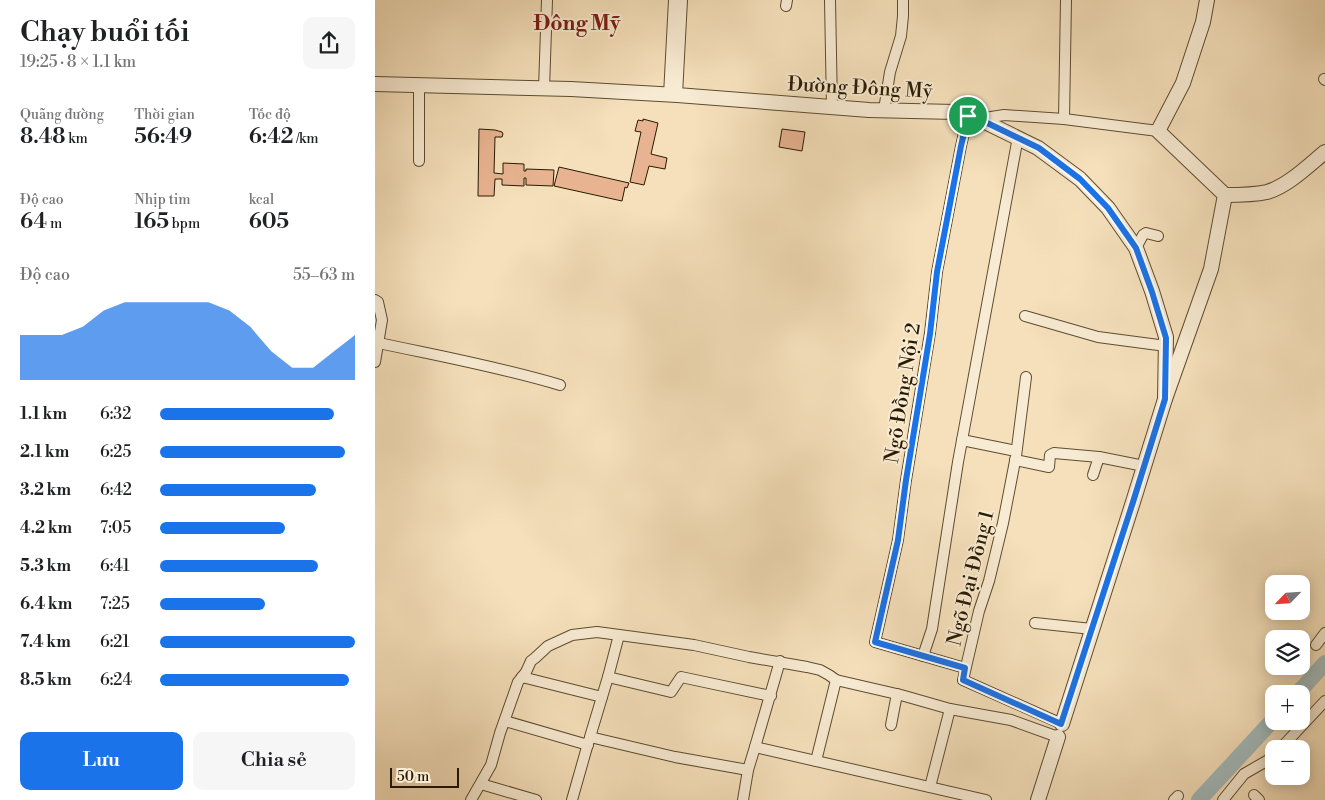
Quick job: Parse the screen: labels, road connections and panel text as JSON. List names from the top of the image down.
{
  "streets": {
    "street": ["Đường Đông Mỹ", "Ngõ Đồng Nội 2", "Ngõ Đại Đồng 1"]
  },
  "crossings": [
    ["Đường Đông Mỹ", "Ngõ Đồng Nội 2"],
    ["Ngõ Đồng Nội 2", "Ngõ Đại Đồng 1"]
  ],
  "districts": ["Đông Mỹ"],
  "scale_bar": "50 m",
  "north": "bottom left",
  "page": {
    "heading": ["Chạy buổi tối", "19:25 · 8 × 1.1 km"],
    "stats": [
      ["Quãng đường", "8.48 km"],
      ["Thời gian", "56:49"],
      ["Tốc độ", "6:42 /km"],
      ["Độ cao", "64 m"],
      ["Nhịp tim", "165 bpm"],
      ["kcal", "605"]
    ],
    "chart": ["Độ cao", "55–63 m"],
    "list": [
      {
        "name": "1.1 km",
        "note": "6:32"
      },
      {
        "name": "2.1 km",
        "note": "6:25"
      },
      {
        "name": "3.2 km",
        "note": "6:42"
      },
      {
        "name": "4.2 km",
        "note": "7:05"
      },
      {
        "name": "5.3 km",
        "note": "6:41"
      },
      {
        "name": "6.4 km",
        "note": "7:25"
      },
      {
        "name": "7.4 km",
        "note": "6:21"
      },
      {
        "name": "8.5 km",
        "note": "6:24"
      }
    ],
    "map_buttons": ["+", "−"],
    "buttons": ["Lưu", "Chia sẻ"],
    "scale": "50 m"
  }
}
